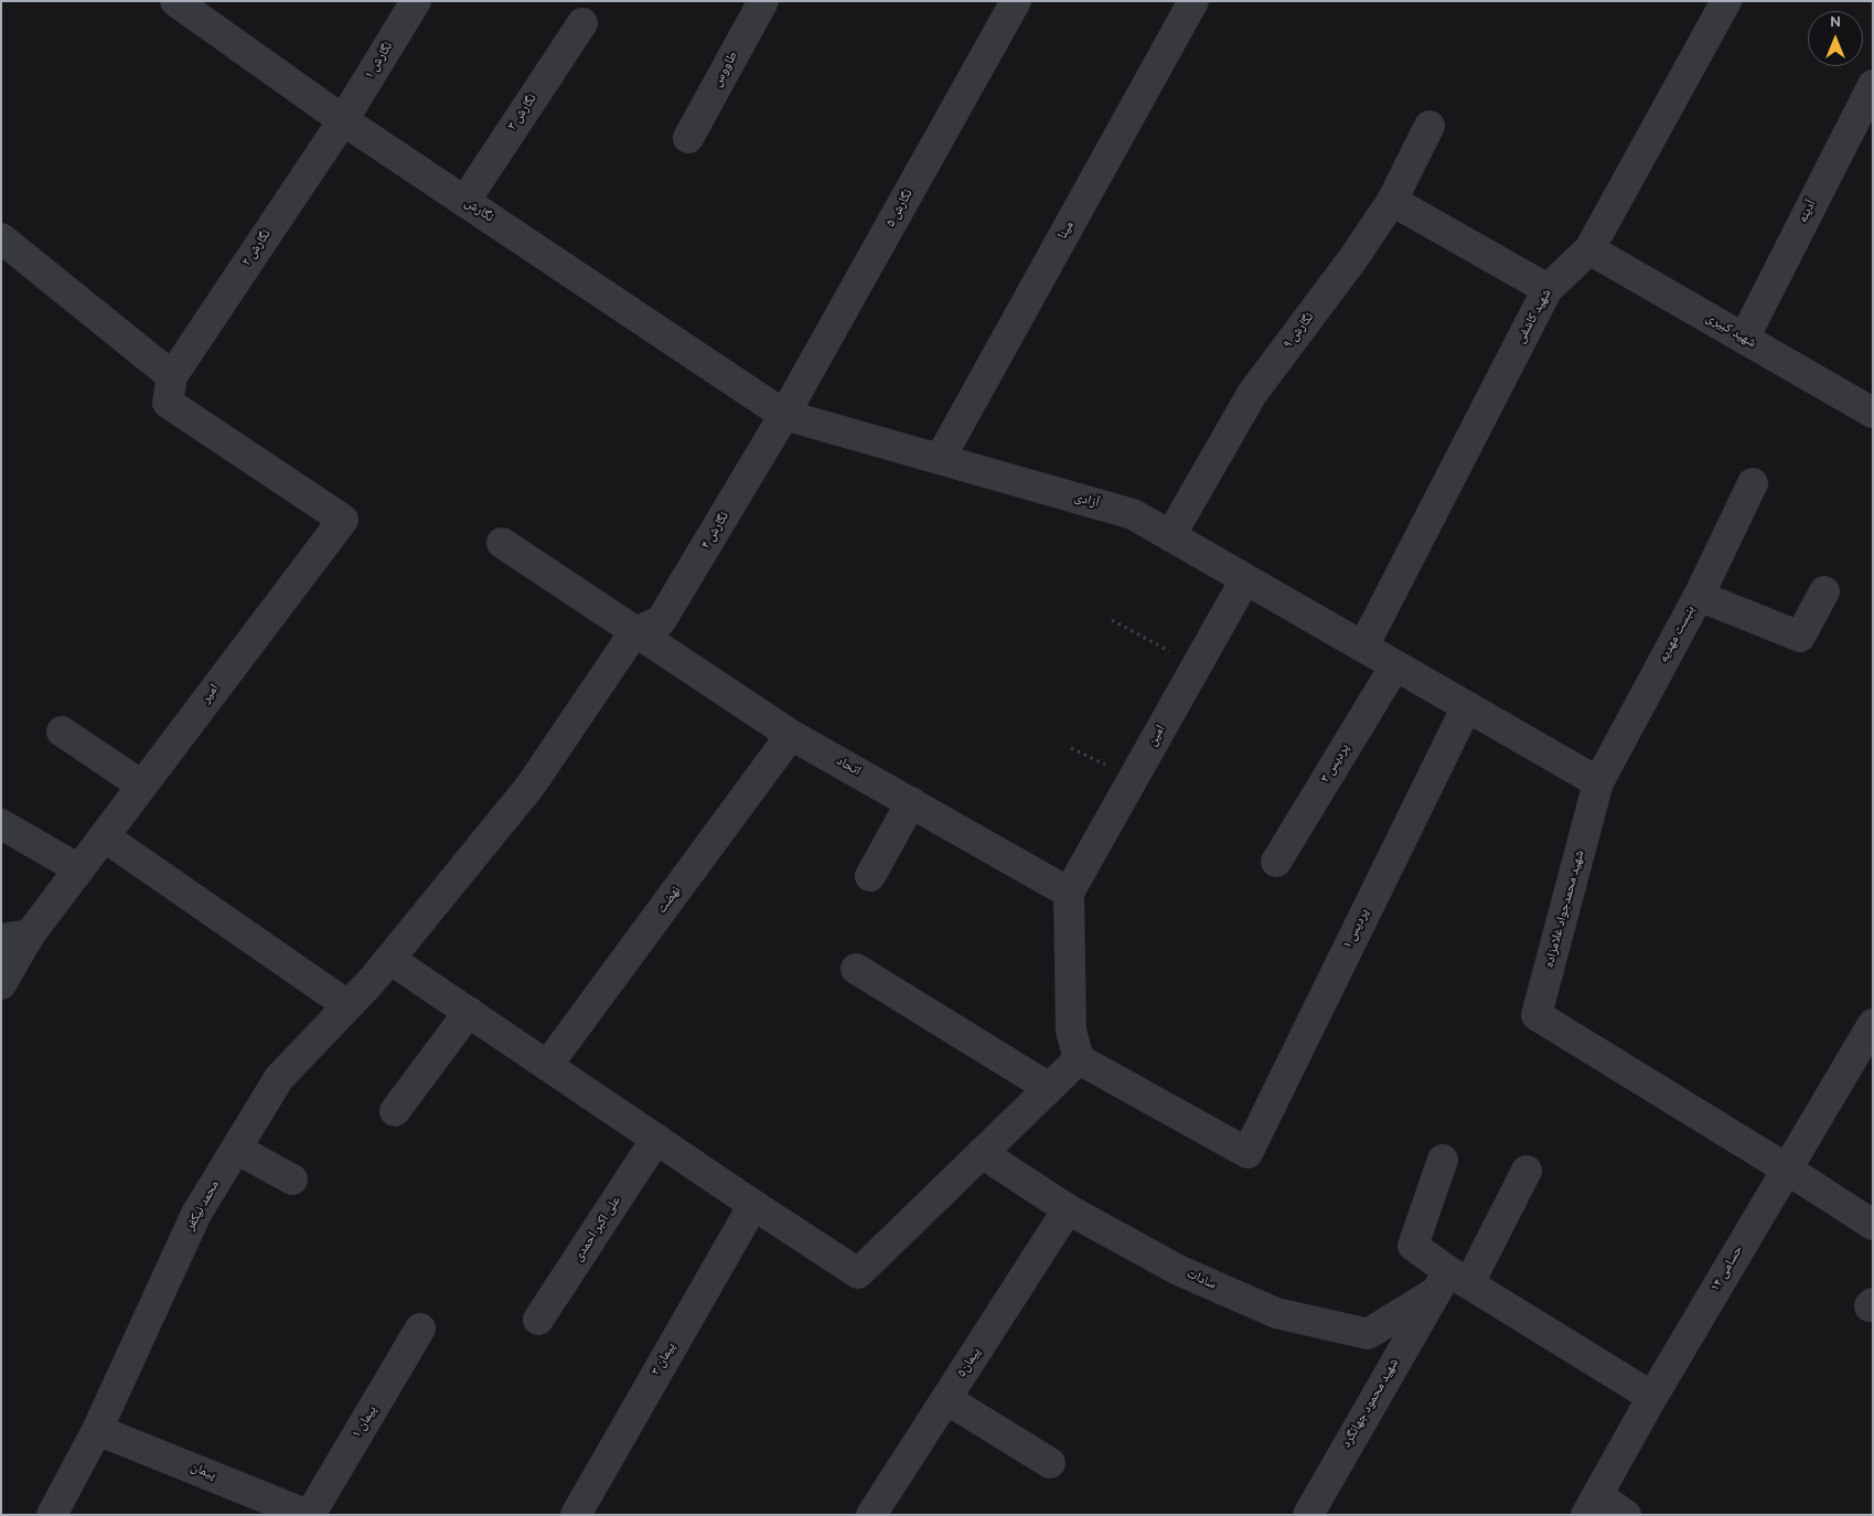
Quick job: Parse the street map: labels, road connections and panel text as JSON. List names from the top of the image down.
{
  "streets": {
    "street": [
      "نگارش ۱",
      "طاووس",
      "نگارش ۳",
      "نگارش ۵",
      "نگارش",
      "آدینه",
      "مینا",
      "نگارش ۲",
      "شهید کاشفی",
      "نگارش ۹",
      "شهید کبیری",
      "آزادی",
      "نگارش ۴",
      "بنبست مهدیه",
      "امیر",
      "امین",
      "پردیس ۳",
      "اتحاد",
      "نهضت",
      "شهید محمدجواد غلامزاده",
      "پردیس ۱",
      "محمد نیکفر",
      "علی اکبر احمدی",
      "حسامی ۱۴",
      "سادات",
      "پیمان ۳",
      "پیمان۵",
      "شهید محمود جهانگرد",
      "پیمان ۱",
      "پیمان"
    ]
  },
  "crossings": [
    ["نگارش ۱", "نگارش"],
    ["نگارش ۱", "نگارش ۲"],
    ["نگارش ۳", "نگارش"],
    ["نگارش ۵", "نگارش"],
    ["نگارش ۵", "آزادی"],
    ["نگارش ۵", "نگارش ۴"],
    ["نگارش", "نگارش ۲"],
    ["نگارش", "آزادی"],
    ["نگارش", "نگارش ۴"],
    ["آدینه", "شهید کبیری"],
    ["مینا", "آزادی"],
    ["نگارش ۲", "امیر"],
    ["شهید کاشفی", "شهید کبیری"],
    ["شهید کاشفی", "آزادی"],
    ["نگارش ۹", "آزادی"],
    ["آزادی", "نگارش ۴"],
    ["آزادی", "امین"],
    ["نگارش ۴", "اتحاد"],
    ["نگارش ۴", "محمد نیکفر"],
    ["بنبست مهدیه", "شهید محمدجواد غلامزاده"],
    ["امین", "اتحاد"],
    ["اتحاد", "نهضت"],
    ["اتحاد", "محمد نیکفر"],
    ["شهید محمدجواد غلامزاده", "حسامی ۱۴"],
    ["محمد نیکفر", "پیمان"],
    ["سادات", "پیمان۵"],
    ["سادات", "شهید محمود جهانگرد"],
    ["پیمان ۱", "پیمان"]
  ],
  "north": "top"
}
